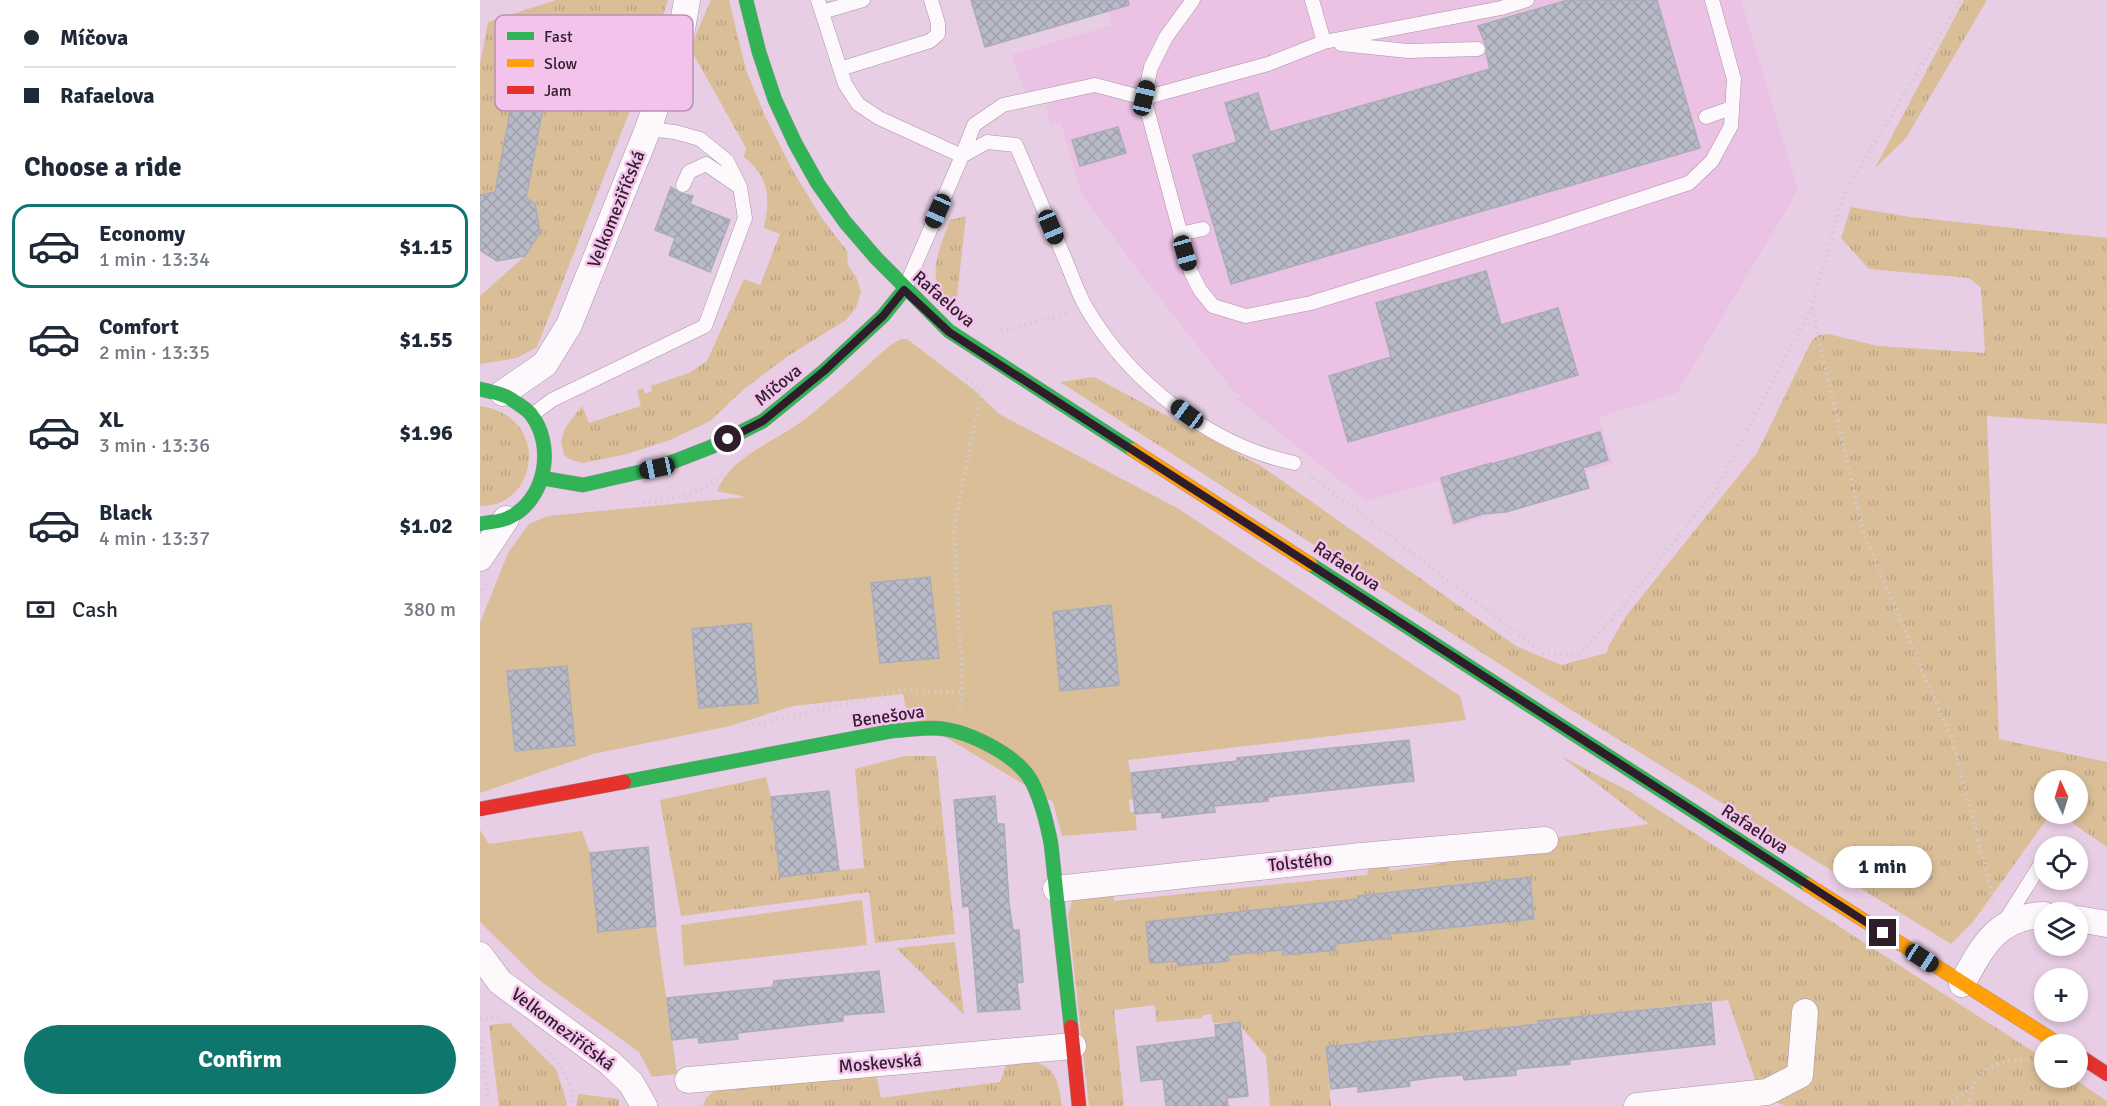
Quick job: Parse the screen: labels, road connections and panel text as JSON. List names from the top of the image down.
{
  "streets": {
    "main road": [
      "Velkomeziříčská",
      "Rafaelova",
      "Míčova",
      "Benešova"
    ],
    "street": ["Tolstého", "Moskevská"]
  },
  "crossings": [
    ["Velkomeziříčská", "Míčova"],
    ["Rafaelova", "Míčova"],
    ["Benešova", "Tolstého"],
    ["Benešova", "Moskevská"]
  ],
  "legend": ["Fast", "Slow", "Jam"],
  "north": "top",
  "page": {
    "banner": ["Míčova", "Rafaelova"],
    "heading": "Choose a ride",
    "list": [
      {
        "name": "Economy",
        "note": "1 min · 13:34",
        "value": "$1.15"
      },
      {
        "name": "Comfort",
        "note": "2 min · 13:35",
        "value": "$1.55"
      },
      {
        "name": "XL",
        "note": "3 min · 13:36",
        "value": "$1.96"
      },
      {
        "name": "Black",
        "note": "4 min · 13:37",
        "value": "$1.02"
      }
    ],
    "pay": ["Cash", "380 m"],
    "map_buttons": ["+", "−"],
    "bubble": "1 min",
    "buttons": "Confirm"
  }
}
